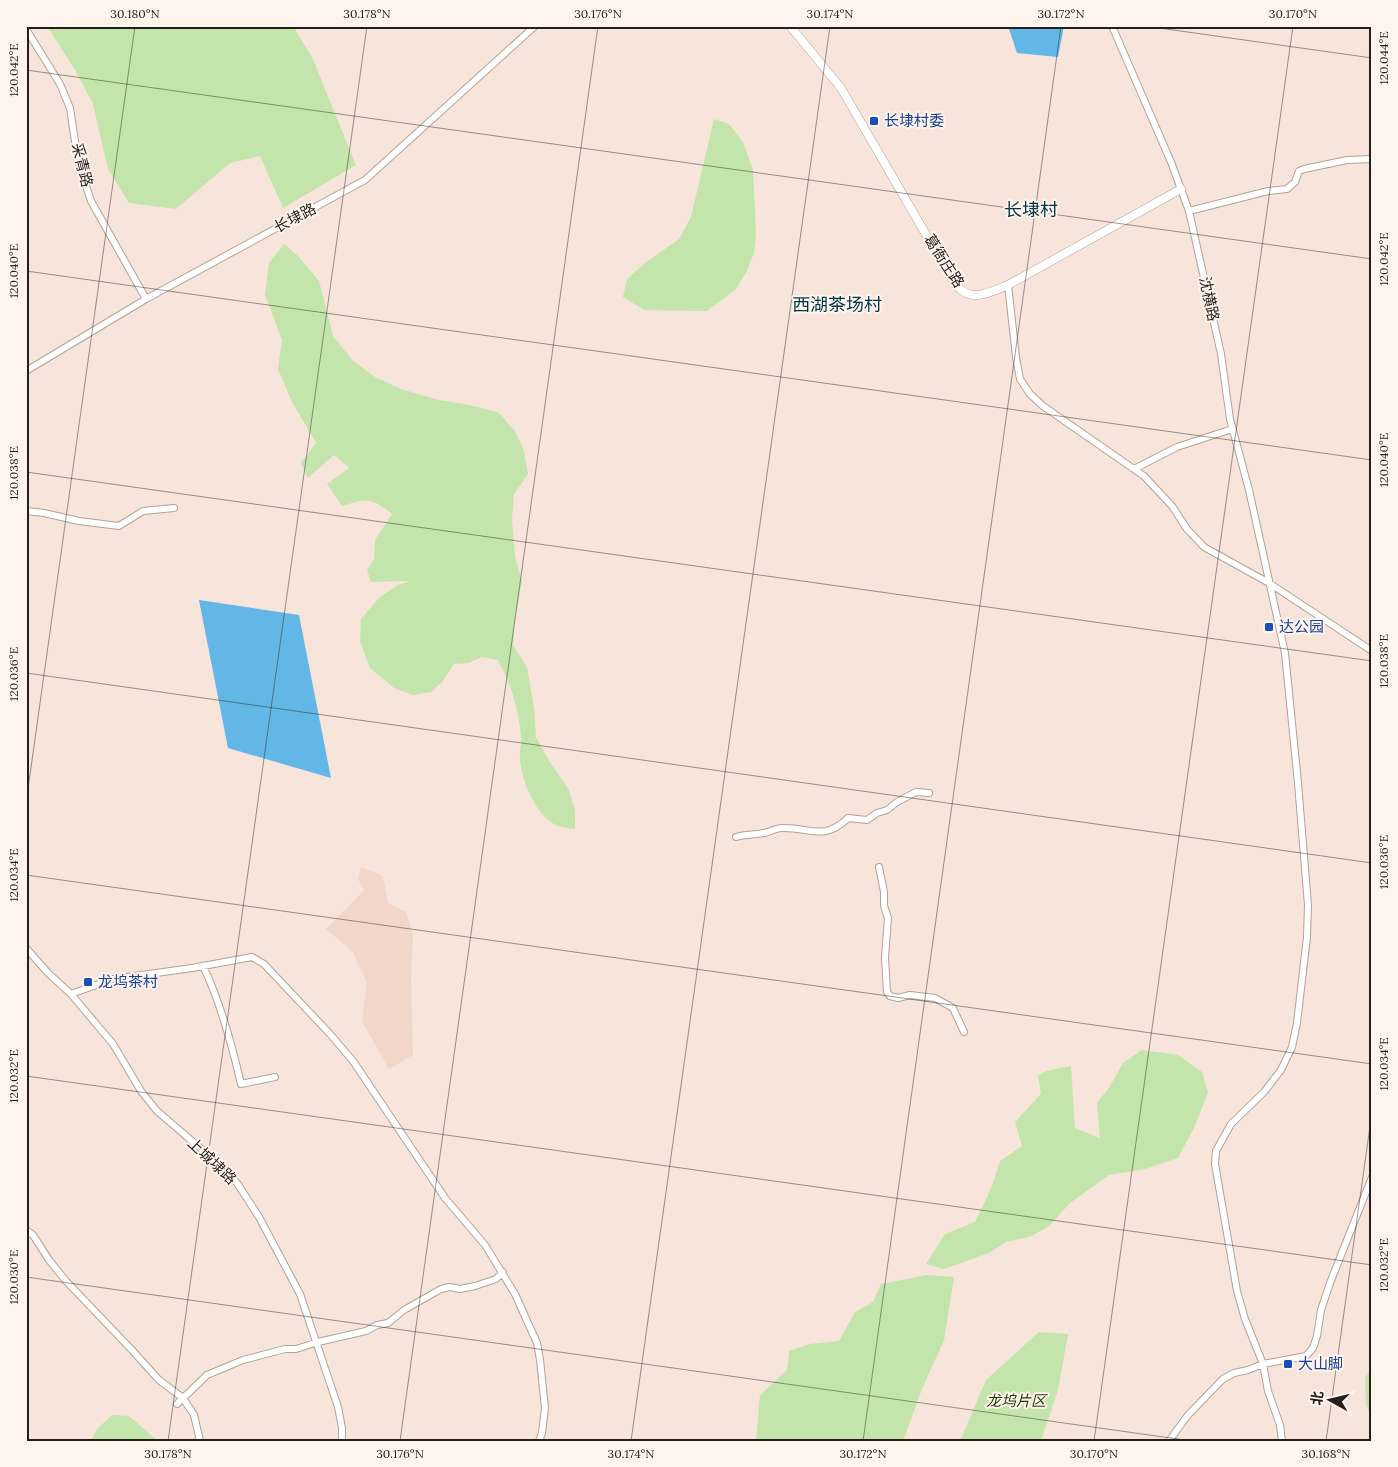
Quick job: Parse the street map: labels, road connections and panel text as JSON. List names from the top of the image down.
{
  "streets": {
    "street": [
      "采青路",
      "长埭路",
      "葛衙庄路",
      "沈横路",
      "上城埭路"
    ]
  },
  "crossings": [
    ["采青路", "长埭路"],
    ["葛衙庄路", "沈横路"]
  ],
  "districts": ["长埭村", "西湖茶场村"],
  "parks": ["龙坞片区"],
  "places": {
    "transit": [
      "长埭村委",
      "达公园",
      "龙坞茶村",
      "大山脚"
    ]
  },
  "north": "left",
  "coordinates": [
    "30.180°N",
    "30.178°N",
    "30.176°N",
    "30.174°N",
    "30.172°N",
    "30.170°N",
    "120.044°E",
    "120.042°E",
    "120.040°E",
    "120.038°E",
    "120.036°E",
    "120.034°E",
    "120.032°E",
    "120.030°E",
    "30.168°N"
  ]
}
